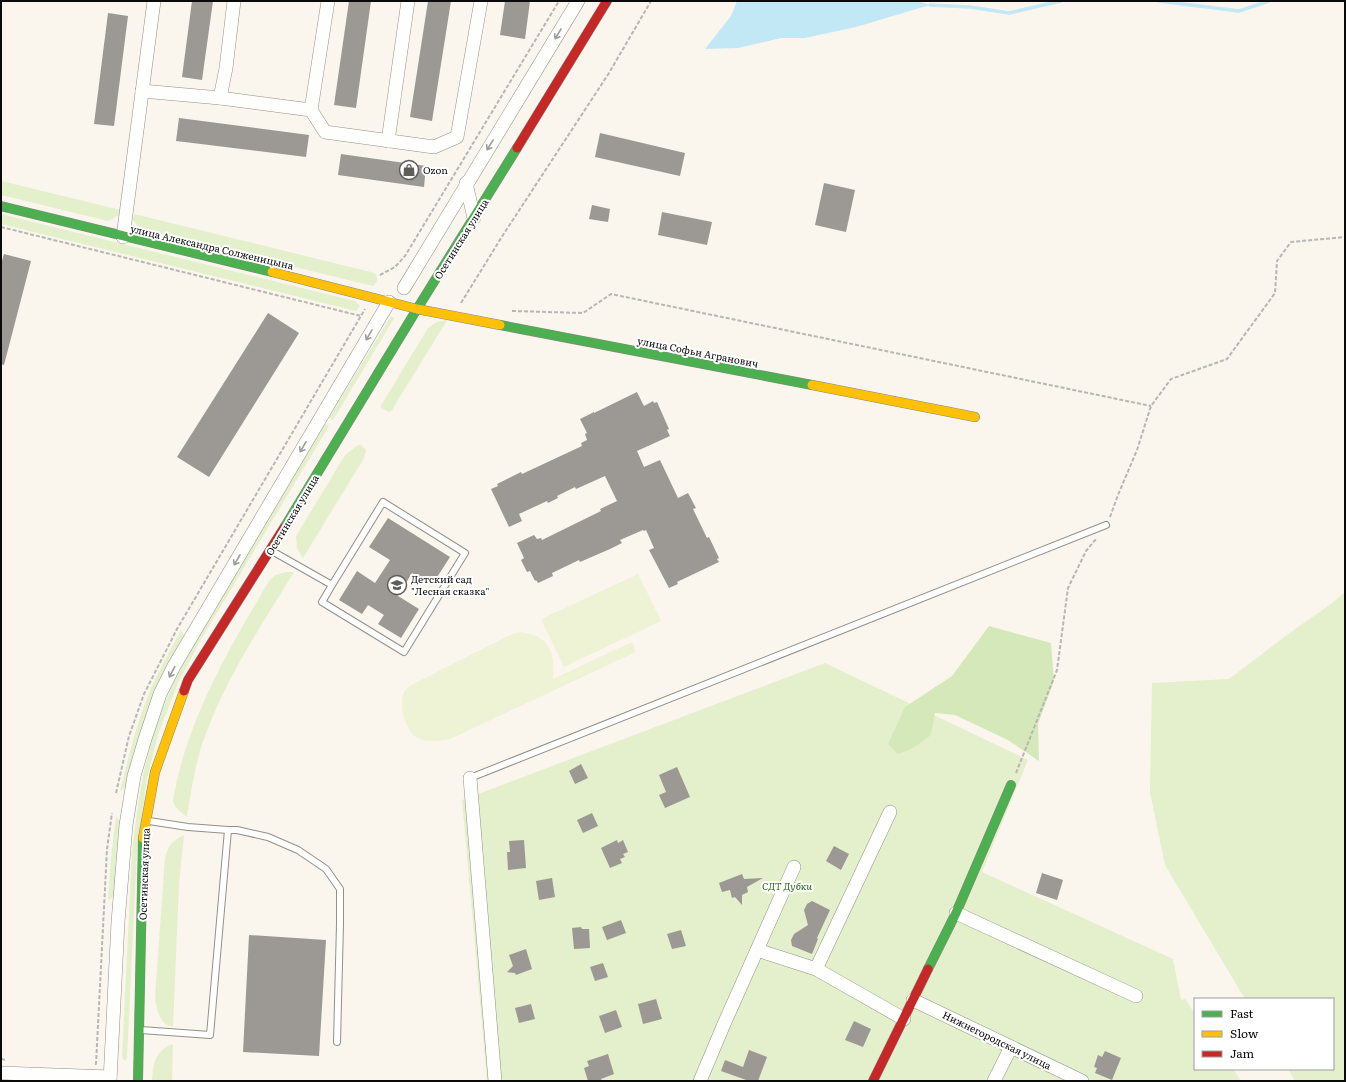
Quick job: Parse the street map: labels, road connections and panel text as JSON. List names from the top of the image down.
{
  "streets": {
    "street": [
      "Осетинская улица",
      "улица Александра Солженицына",
      "улица Софьи Агранович",
      "Нижнегородская улица"
    ]
  },
  "crossings": [
    ["Осетинская улица", "улица Александра Солженицына"],
    ["Осетинская улица", "улица Софьи Агранович"],
    ["улица Александра Солженицына", "улица Софьи Агранович"]
  ],
  "parks": ["СДТ Дубки"],
  "places": {
    "shop": ["Ozon"],
    "school or university": ["Детский сад \"Лесная сказка\""]
  },
  "legend": ["Fast", "Slow", "Jam"]
}
